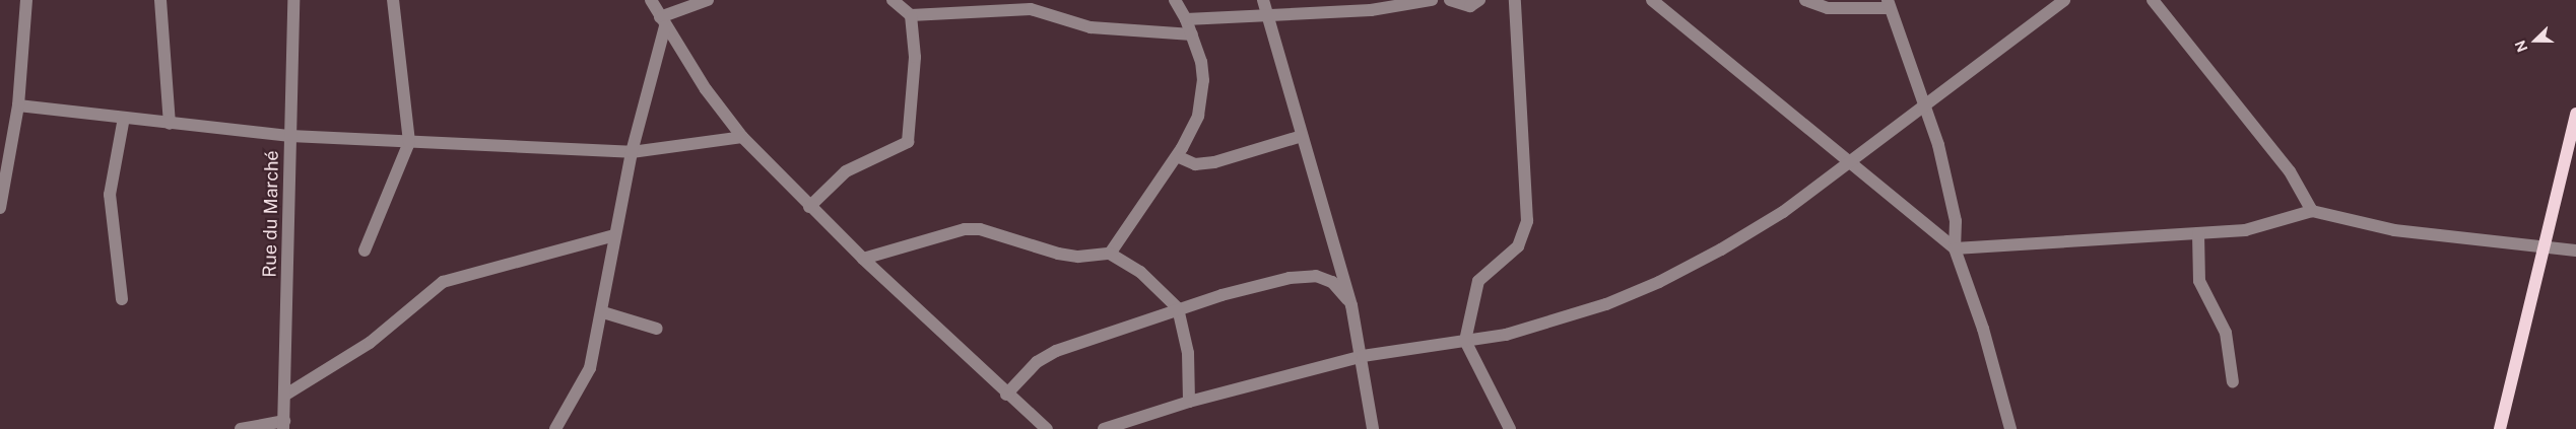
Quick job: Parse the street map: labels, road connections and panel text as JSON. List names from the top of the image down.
{
  "streets": {
    "street": ["Rue du Marché"]
  },
  "north": "left"
}
